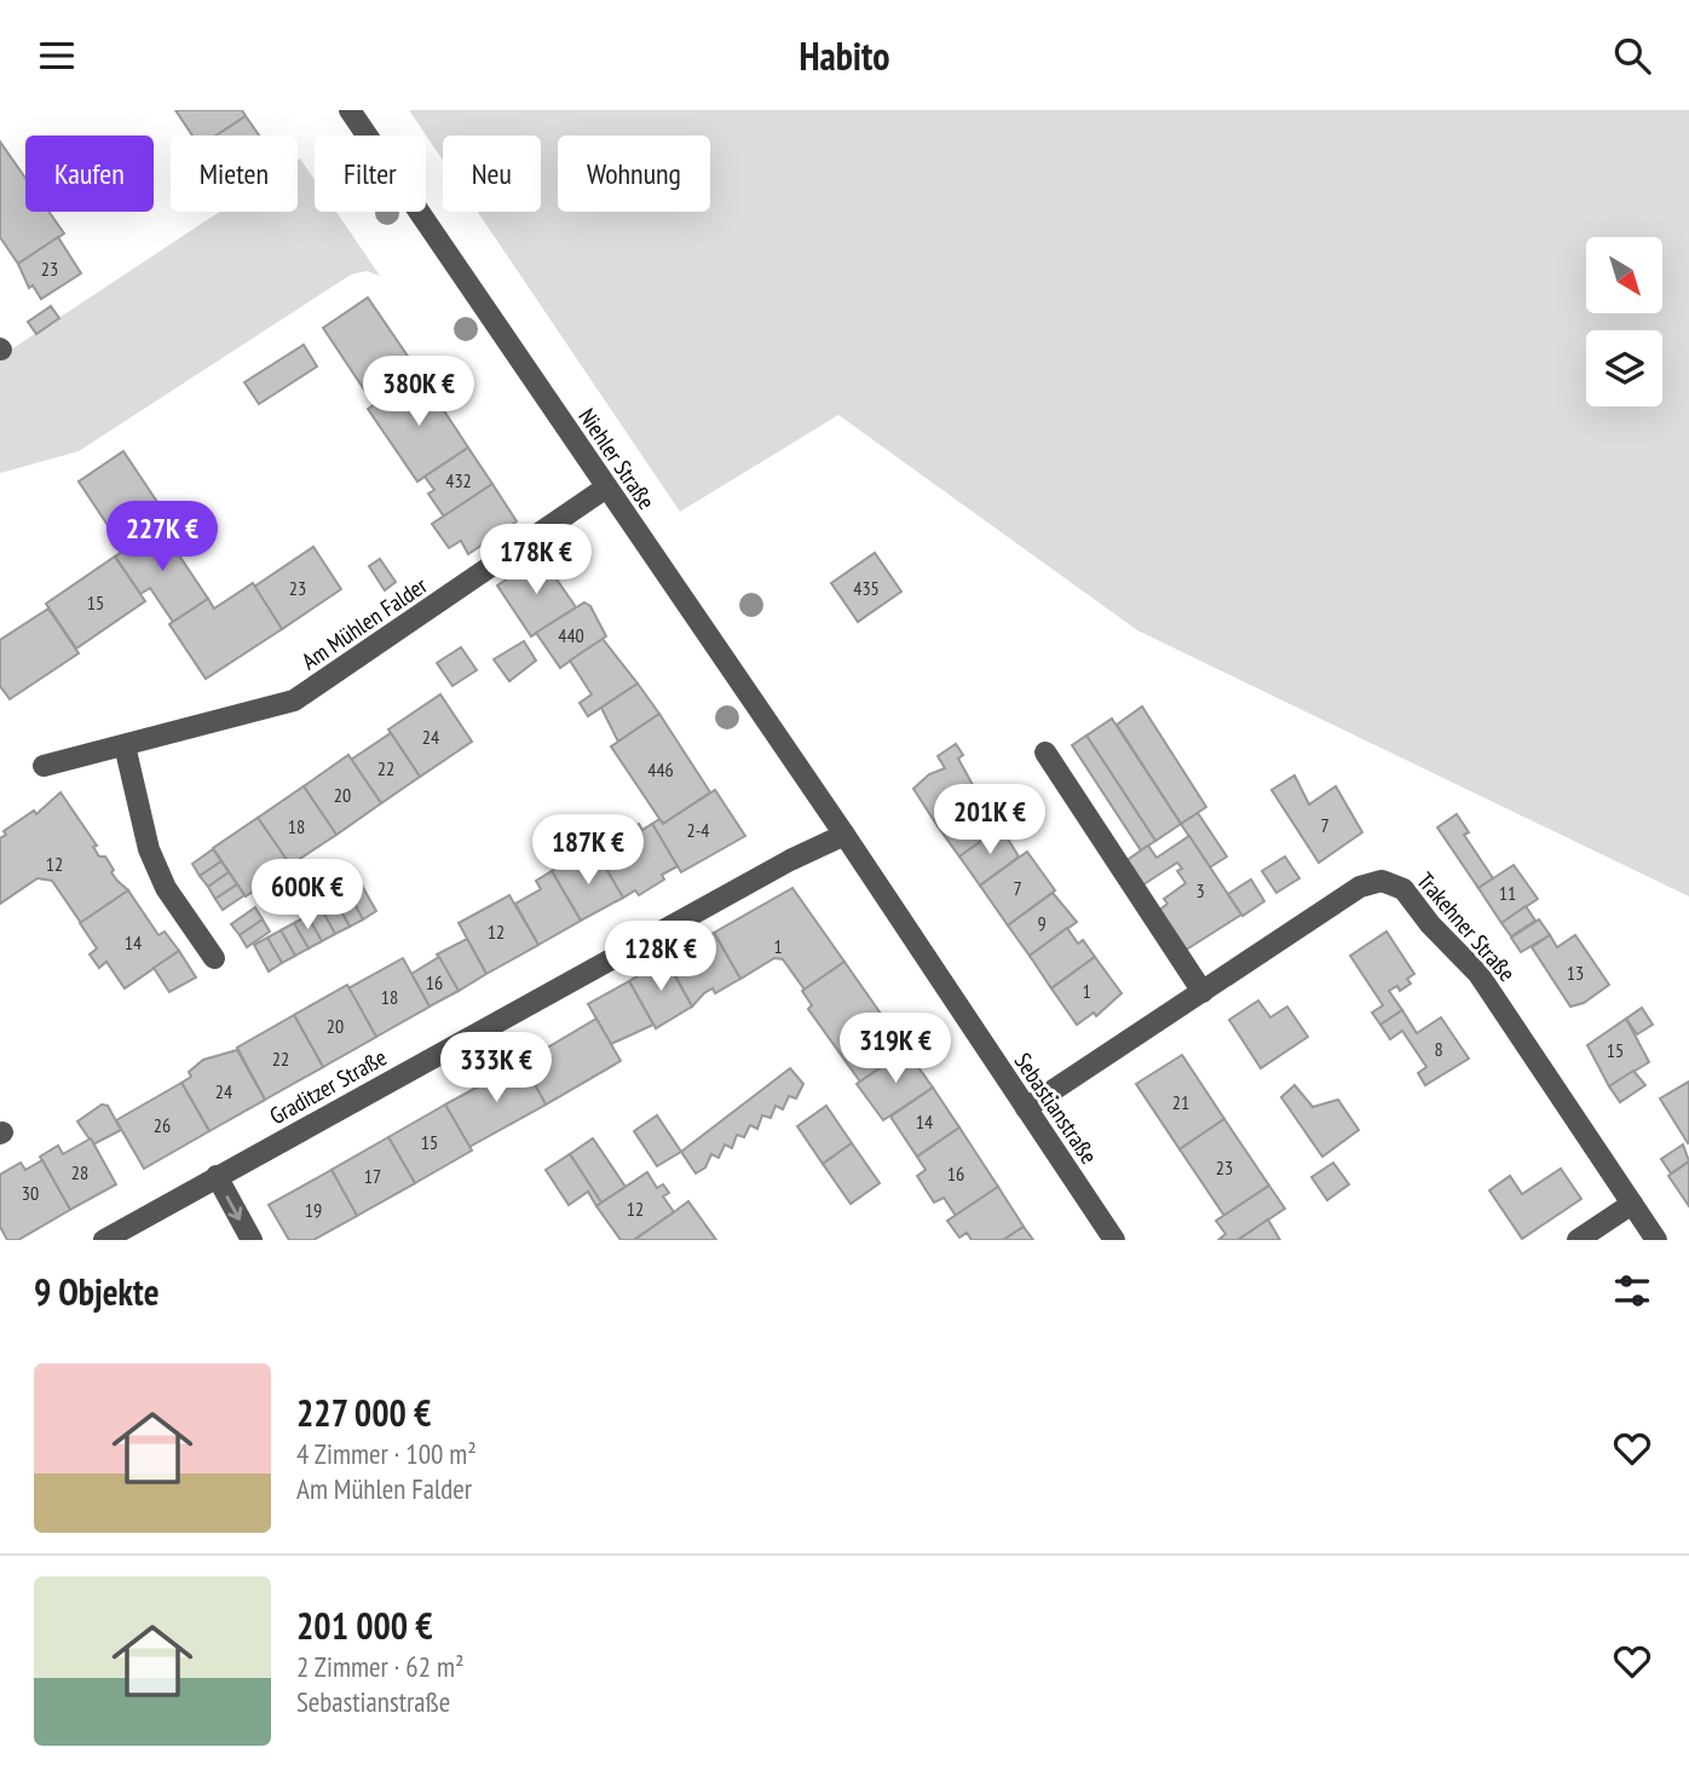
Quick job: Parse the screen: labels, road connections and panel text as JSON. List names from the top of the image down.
{
  "streets": {
    "street": [
      "Niehler Straße",
      "Am Mühlen Falder",
      "Trakehner Straße",
      "Graditzer Straße",
      "Sebastianstraße"
    ]
  },
  "crossings": [
    ["Niehler Straße", "Am Mühlen Falder"],
    ["Niehler Straße", "Graditzer Straße"],
    ["Niehler Straße", "Sebastianstraße"],
    ["Trakehner Straße", "Sebastianstraße"],
    ["Graditzer Straße", "Sebastianstraße"]
  ],
  "house_numbers": [
    "23",
    "432",
    "23",
    "435",
    "15",
    "440",
    "24",
    "22",
    "446",
    "20",
    "7",
    "18",
    "2-4",
    "12",
    "7",
    "3",
    "11",
    "9",
    "12",
    "14",
    "1",
    "13",
    "16",
    "1",
    "18",
    "20",
    "8",
    "15",
    "22",
    "24",
    "21",
    "14",
    "26",
    "15",
    "23",
    "28",
    "16",
    "17",
    "30",
    "12",
    "19"
  ],
  "north": "bottom right",
  "page": {
    "header": "Habito",
    "chip": [
      "Kaufen",
      "Mieten",
      "Filter",
      "Neu",
      "Wohnung"
    ],
    "price": [
      "380K €",
      "227K €",
      "178K €",
      "201K €",
      "187K €",
      "600K €",
      "128K €",
      "319K €",
      "333K €"
    ],
    "heading": "9 Objekte",
    "list": [
      {
        "name": "227 000 €",
        "note": "4 Zimmer · 100 m² · Am Mühlen Falder"
      },
      {
        "name": "201 000 €",
        "note": "2 Zimmer · 62 m² · Sebastianstraße"
      }
    ]
  }
}
